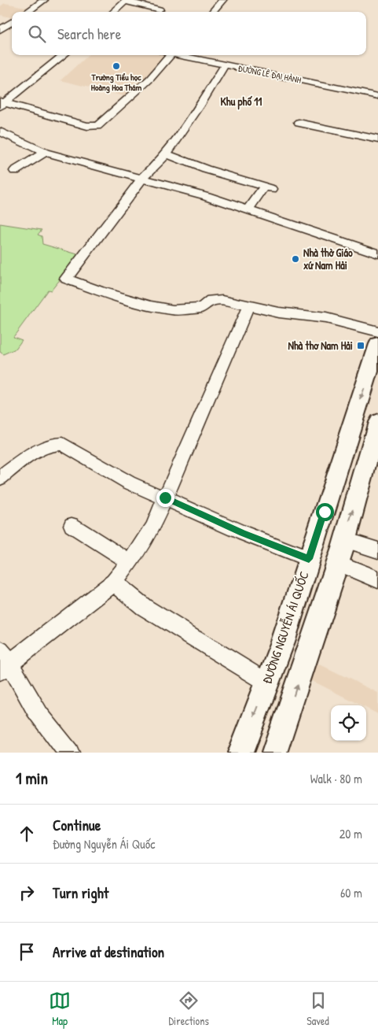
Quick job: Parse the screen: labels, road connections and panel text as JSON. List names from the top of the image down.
{
  "streets": {
    "main road": ["ĐƯỜNG NGUYỄN ÁI QUỐC"],
    "street": ["ĐƯỜNG LÊ ĐẠI HÀNH"]
  },
  "districts": ["Khu phố 11"],
  "places": {
    "other": ["Trường Tiểu học Hoàng Hoa Thám", "Nhà thờ Giáo xứ Nam Hải"],
    "transit": ["Nhà thơ Nam Hải"]
  },
  "page": {
    "search": "Search here",
    "heading": ["1 min", "Walk · 80 m"],
    "list": [
      ["Continue", "Đường Nguyễn Ái Quốc", "20 m"],
      ["Turn right", "60 m"],
      "Arrive at destination"
    ],
    "nav": ["Map", "Directions", "Saved"]
  }
}
